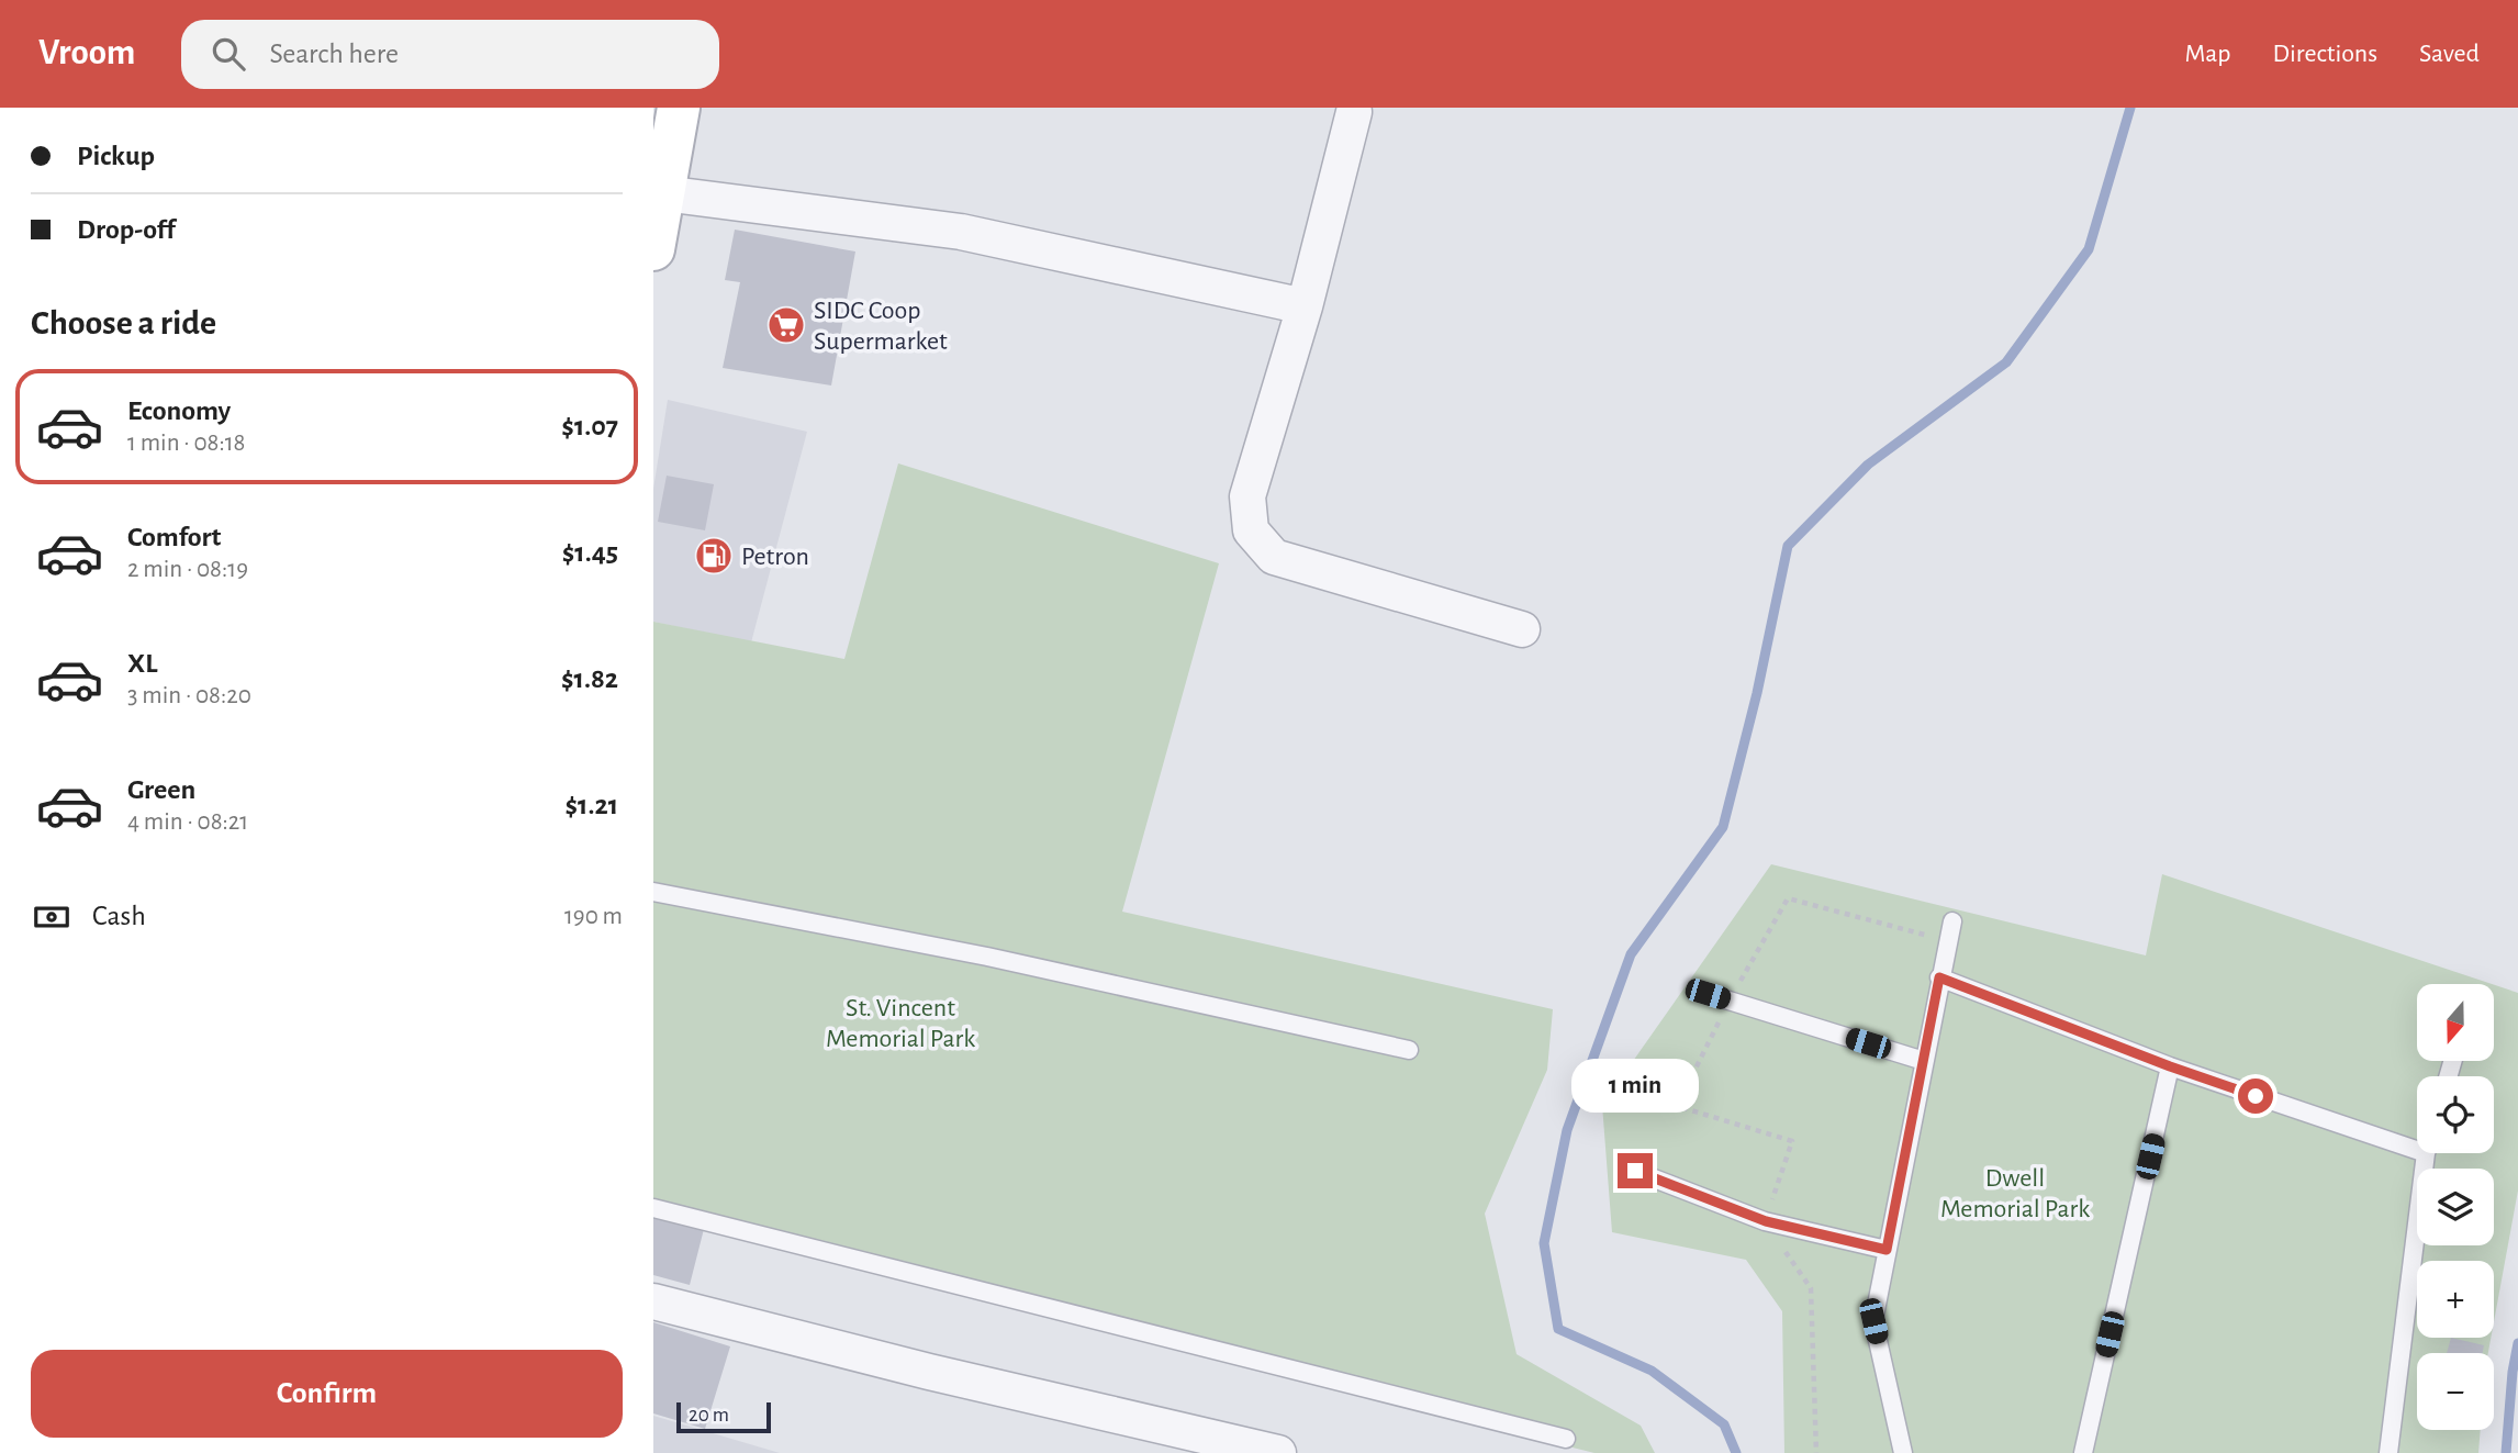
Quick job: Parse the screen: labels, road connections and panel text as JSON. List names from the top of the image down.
{
  "parks": ["St. Vincent Memorial Park", "Dwell Memorial Park"],
  "places": {
    "supermarket": ["SIDC Coop Supermarket"],
    "fuel station": ["Petron"]
  },
  "scale_bar": "20 m",
  "north": "bottom",
  "page": {
    "header": "Vroom",
    "search": "Search here",
    "nav": ["Map", "Directions", "Saved"],
    "banner": ["Pickup", "Drop-off"],
    "heading": "Choose a ride",
    "list": [
      {
        "name": "Economy",
        "note": "1 min · 08:18",
        "value": "$1.07"
      },
      {
        "name": "Comfort",
        "note": "2 min · 08:19",
        "value": "$1.45"
      },
      {
        "name": "XL",
        "note": "3 min · 08:20",
        "value": "$1.82"
      },
      {
        "name": "Green",
        "note": "4 min · 08:21",
        "value": "$1.21"
      }
    ],
    "pay": ["Cash", "190 m"],
    "map_buttons": ["+", "−"],
    "bubble": "1 min",
    "buttons": "Confirm",
    "scale": "20 m"
  }
}
